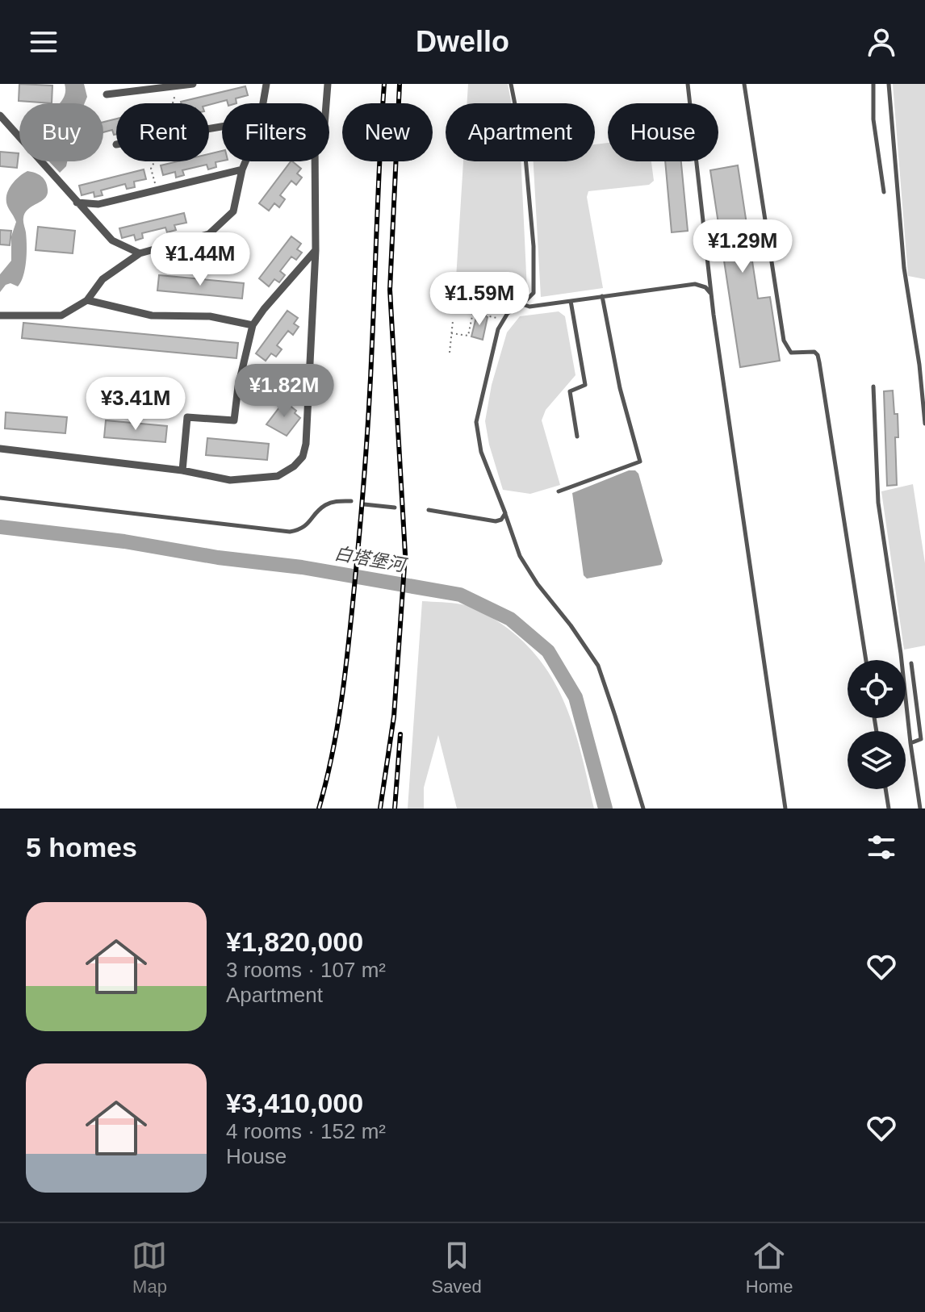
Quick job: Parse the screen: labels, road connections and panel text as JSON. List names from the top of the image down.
{
  "water": ["白塔堡河"],
  "page": {
    "header": "Dwello",
    "chip": [
      "Buy",
      "Rent",
      "Filters",
      "New",
      "Apartment",
      "House"
    ],
    "price": [
      "¥1.29M",
      "¥1.44M",
      "¥1.59M",
      "¥1.82M",
      "¥3.41M"
    ],
    "heading": "5 homes",
    "list": [
      {
        "name": "¥1,820,000",
        "note": "3 rooms · 107 m² · Apartment"
      },
      {
        "name": "¥3,410,000",
        "note": "4 rooms · 152 m² · House"
      }
    ],
    "tabs": ["Map", "Saved", "Home"]
  }
}
